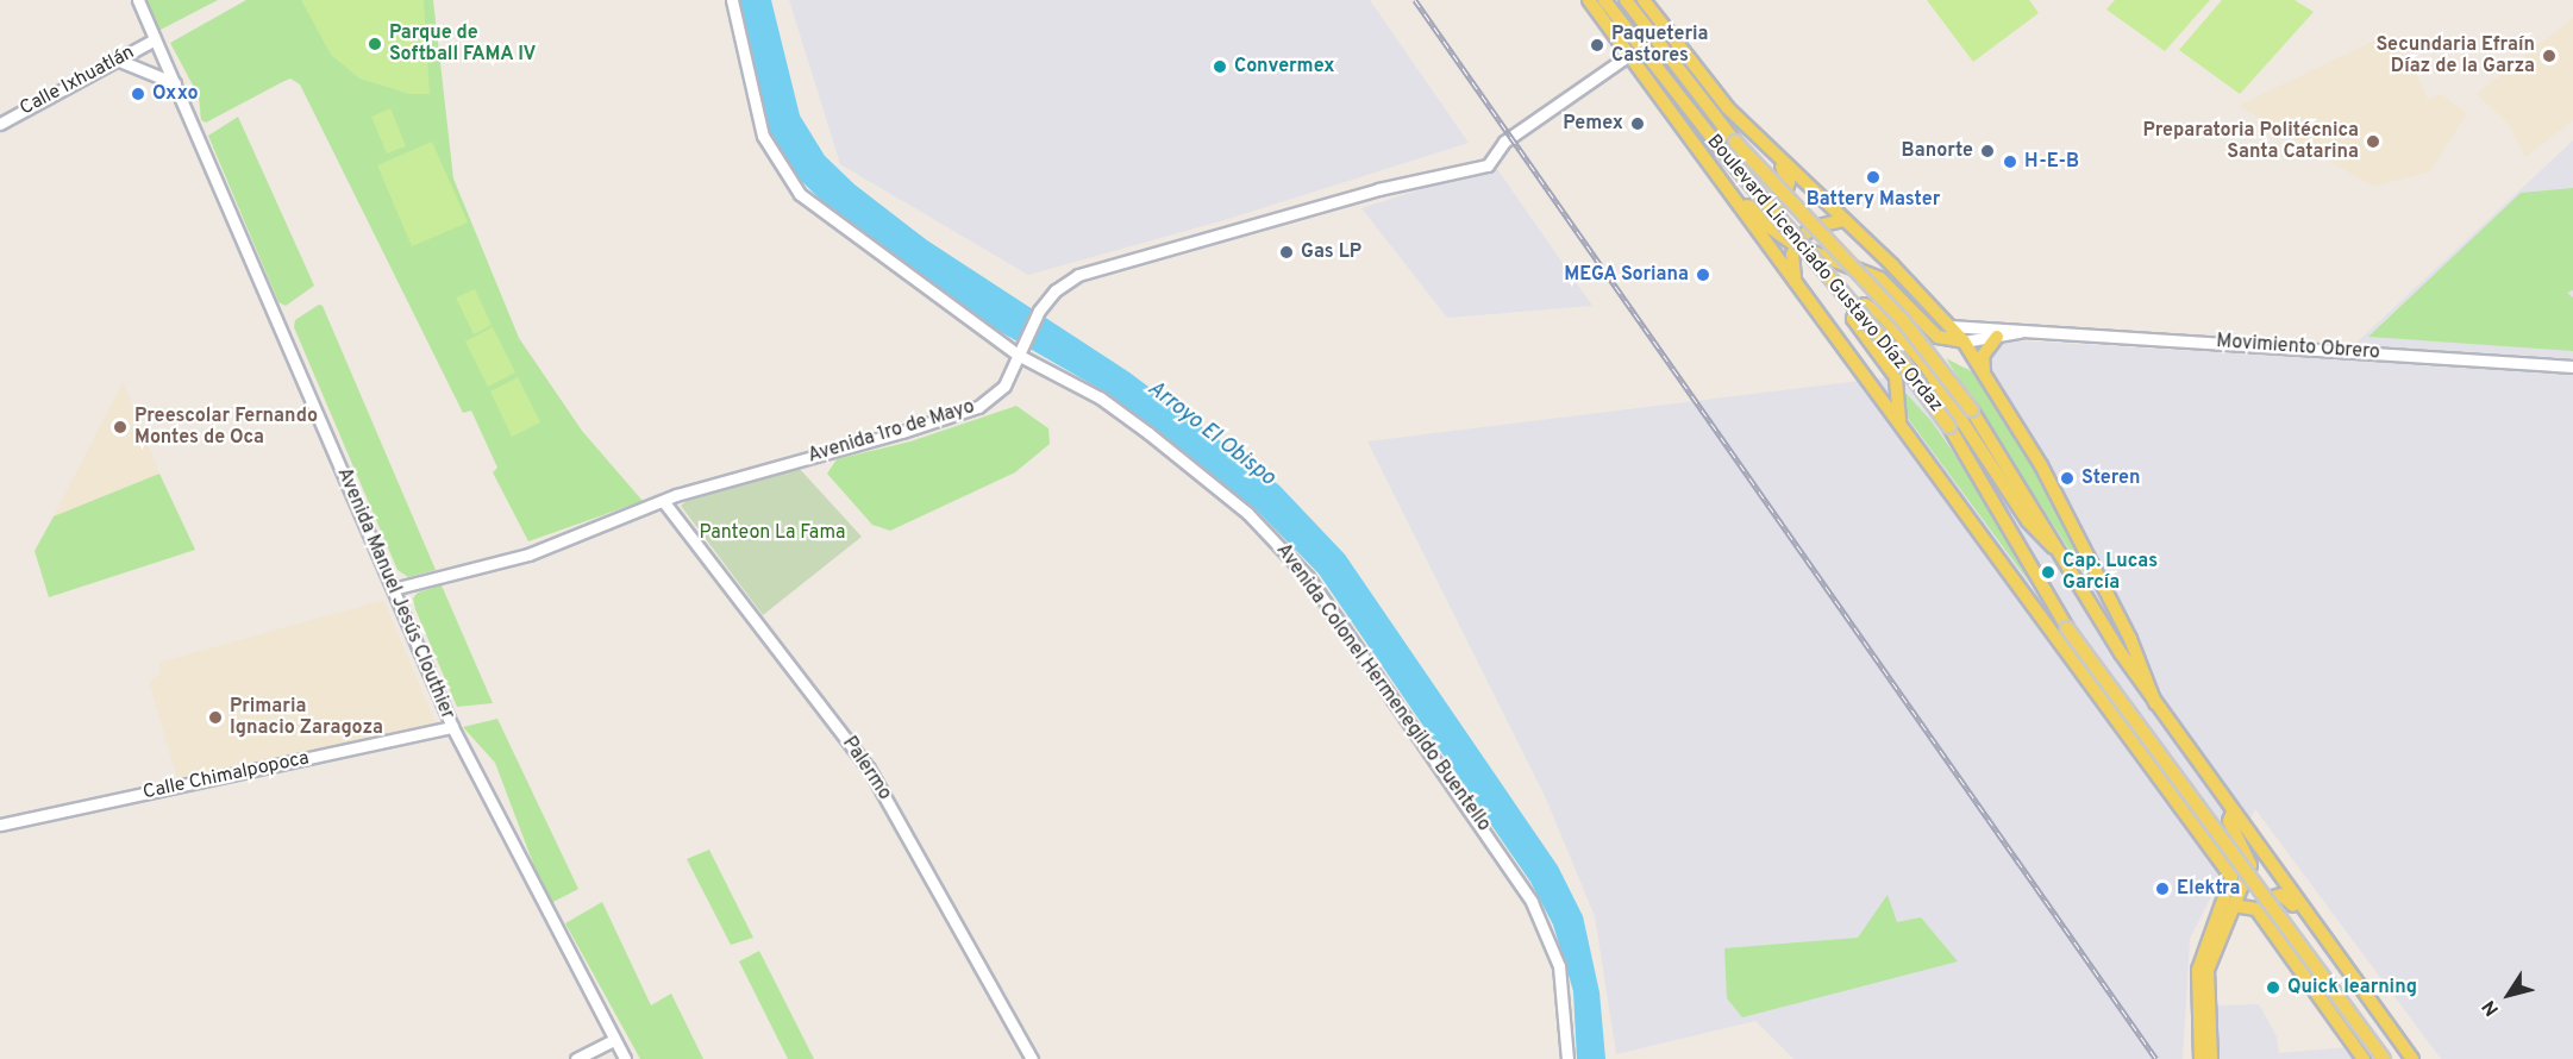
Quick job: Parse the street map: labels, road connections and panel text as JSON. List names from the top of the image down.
{
  "streets": {
    "main road": ["Boulevard Licenciado Gustavo Díaz Ordaz"],
    "street": [
      "Calle Ixhuatlán",
      "Movimiento Obrero",
      "Avenida 1ro de Mayo",
      "Avenida Manuel Jesús Clouthier",
      "Avenida Colonel Hermenegildo Buentello",
      "Palermo",
      "Calle Chimalpopoca"
    ]
  },
  "crossings": [
    ["Calle Ixhuatlán", "Avenida Manuel Jesús Clouthier"],
    ["Boulevard Licenciado Gustavo Díaz Ordaz", "Movimiento Obrero"],
    ["Boulevard Licenciado Gustavo Díaz Ordaz", "Avenida 1ro de Mayo"],
    ["Avenida 1ro de Mayo", "Avenida Manuel Jesús Clouthier"],
    ["Avenida 1ro de Mayo", "Avenida Colonel Hermenegildo Buentello"],
    ["Avenida 1ro de Mayo", "Palermo"],
    ["Avenida Manuel Jesús Clouthier", "Calle Chimalpopoca"]
  ],
  "water": ["Arroyo El Obispo"],
  "parks": ["Panteon La Fama"],
  "places": [
    "Parque de Softball FAMA IV",
    "Paqueteria Castores",
    "Secundaria Efraín Díaz de la Garza",
    "Convermex",
    "Oxxo",
    "Pemex",
    "Preparatoria Politécnica Santa Catarina",
    "Banorte",
    "H-E-B",
    "Battery Master",
    "Gas LP",
    "MEGA Soriana",
    "Preescolar Fernando Montes de Oca",
    "Steren",
    "Cap. Lucas García",
    "Primaria Ignacio Zaragoza",
    "Elektra",
    "Quick learning"
  ],
  "north": "bottom left"
}
